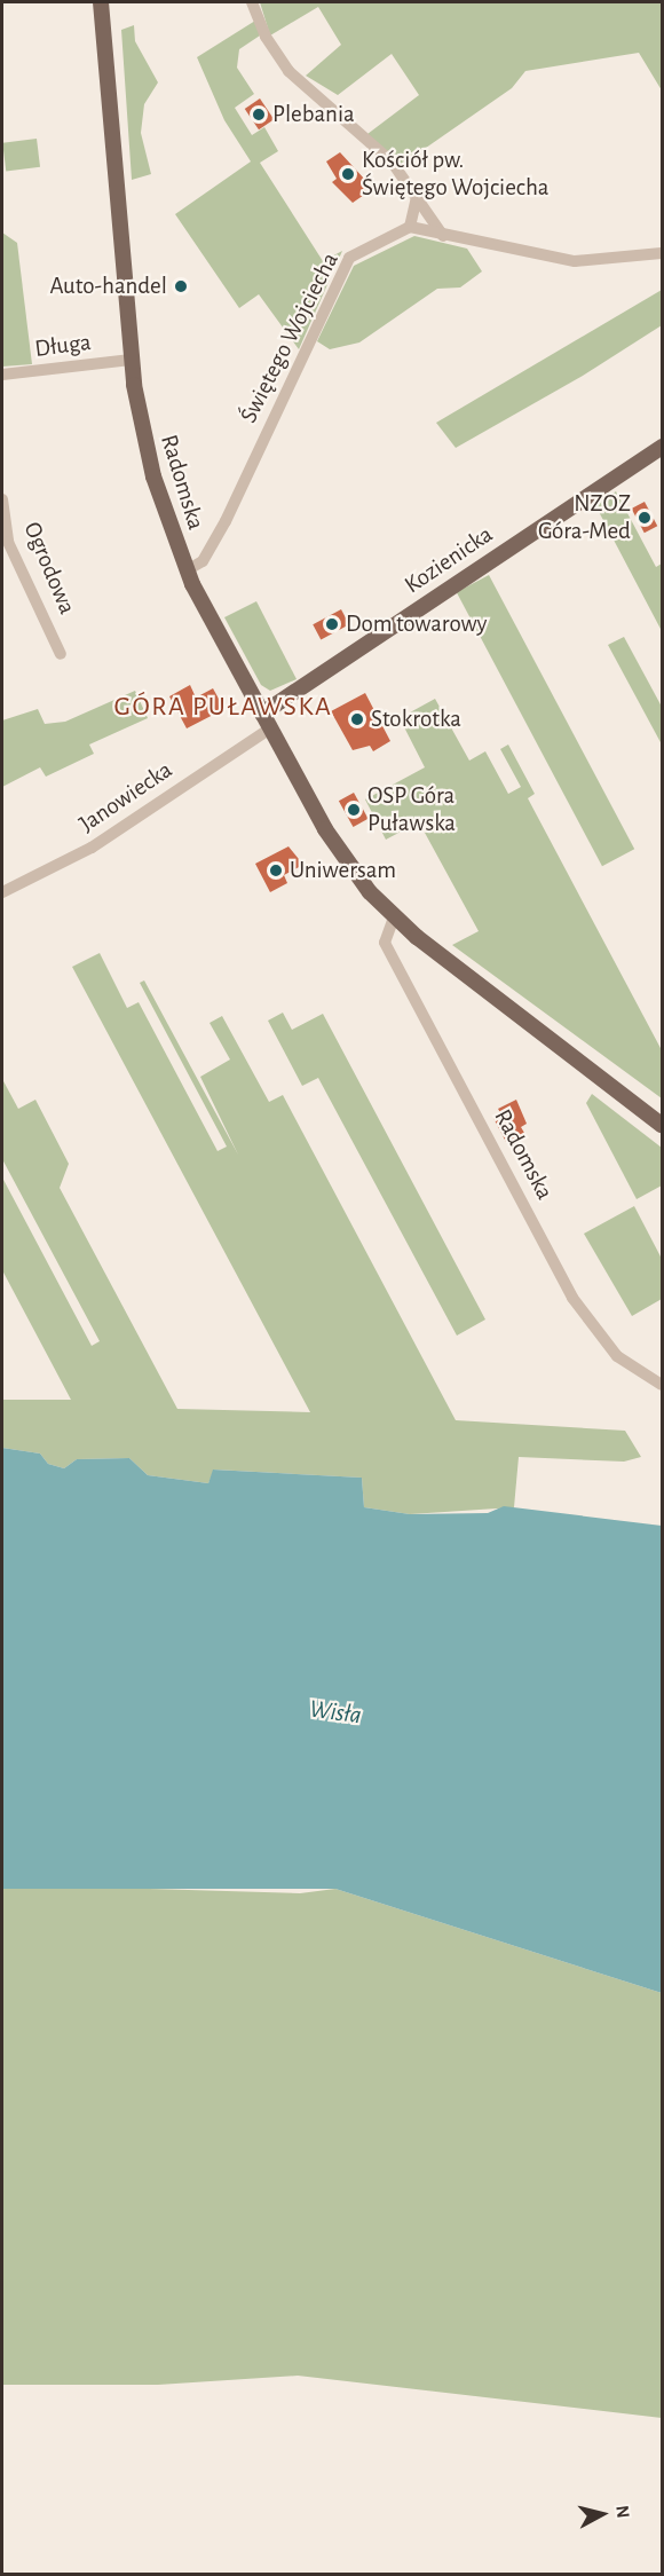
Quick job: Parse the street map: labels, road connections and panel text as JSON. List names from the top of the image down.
{
  "streets": {
    "main road": ["Radomska", "Kozienicka"],
    "street": [
      "Świętego Wojciecha",
      "Długa",
      "Ogrodowa",
      "Janowiecka"
    ]
  },
  "crossings": [
    ["Świętego Wojciecha", "Radomska"],
    ["Długa", "Radomska"],
    ["Radomska", "Kozienicka"],
    ["Radomska", "Janowiecka"],
    ["Kozienicka", "Janowiecka"]
  ],
  "districts": ["GÓRA PUŁAWSKA"],
  "water": ["Wisła"],
  "places": [
    "Plebania",
    "Kościół pw. Świętego Wojciecha",
    "Auto-handel",
    "NZOZ Góra-Med",
    "Dom towarowy",
    "Stokrotka",
    "OSP Góra Puławska",
    "Uniwersam"
  ],
  "north": "right"
}
